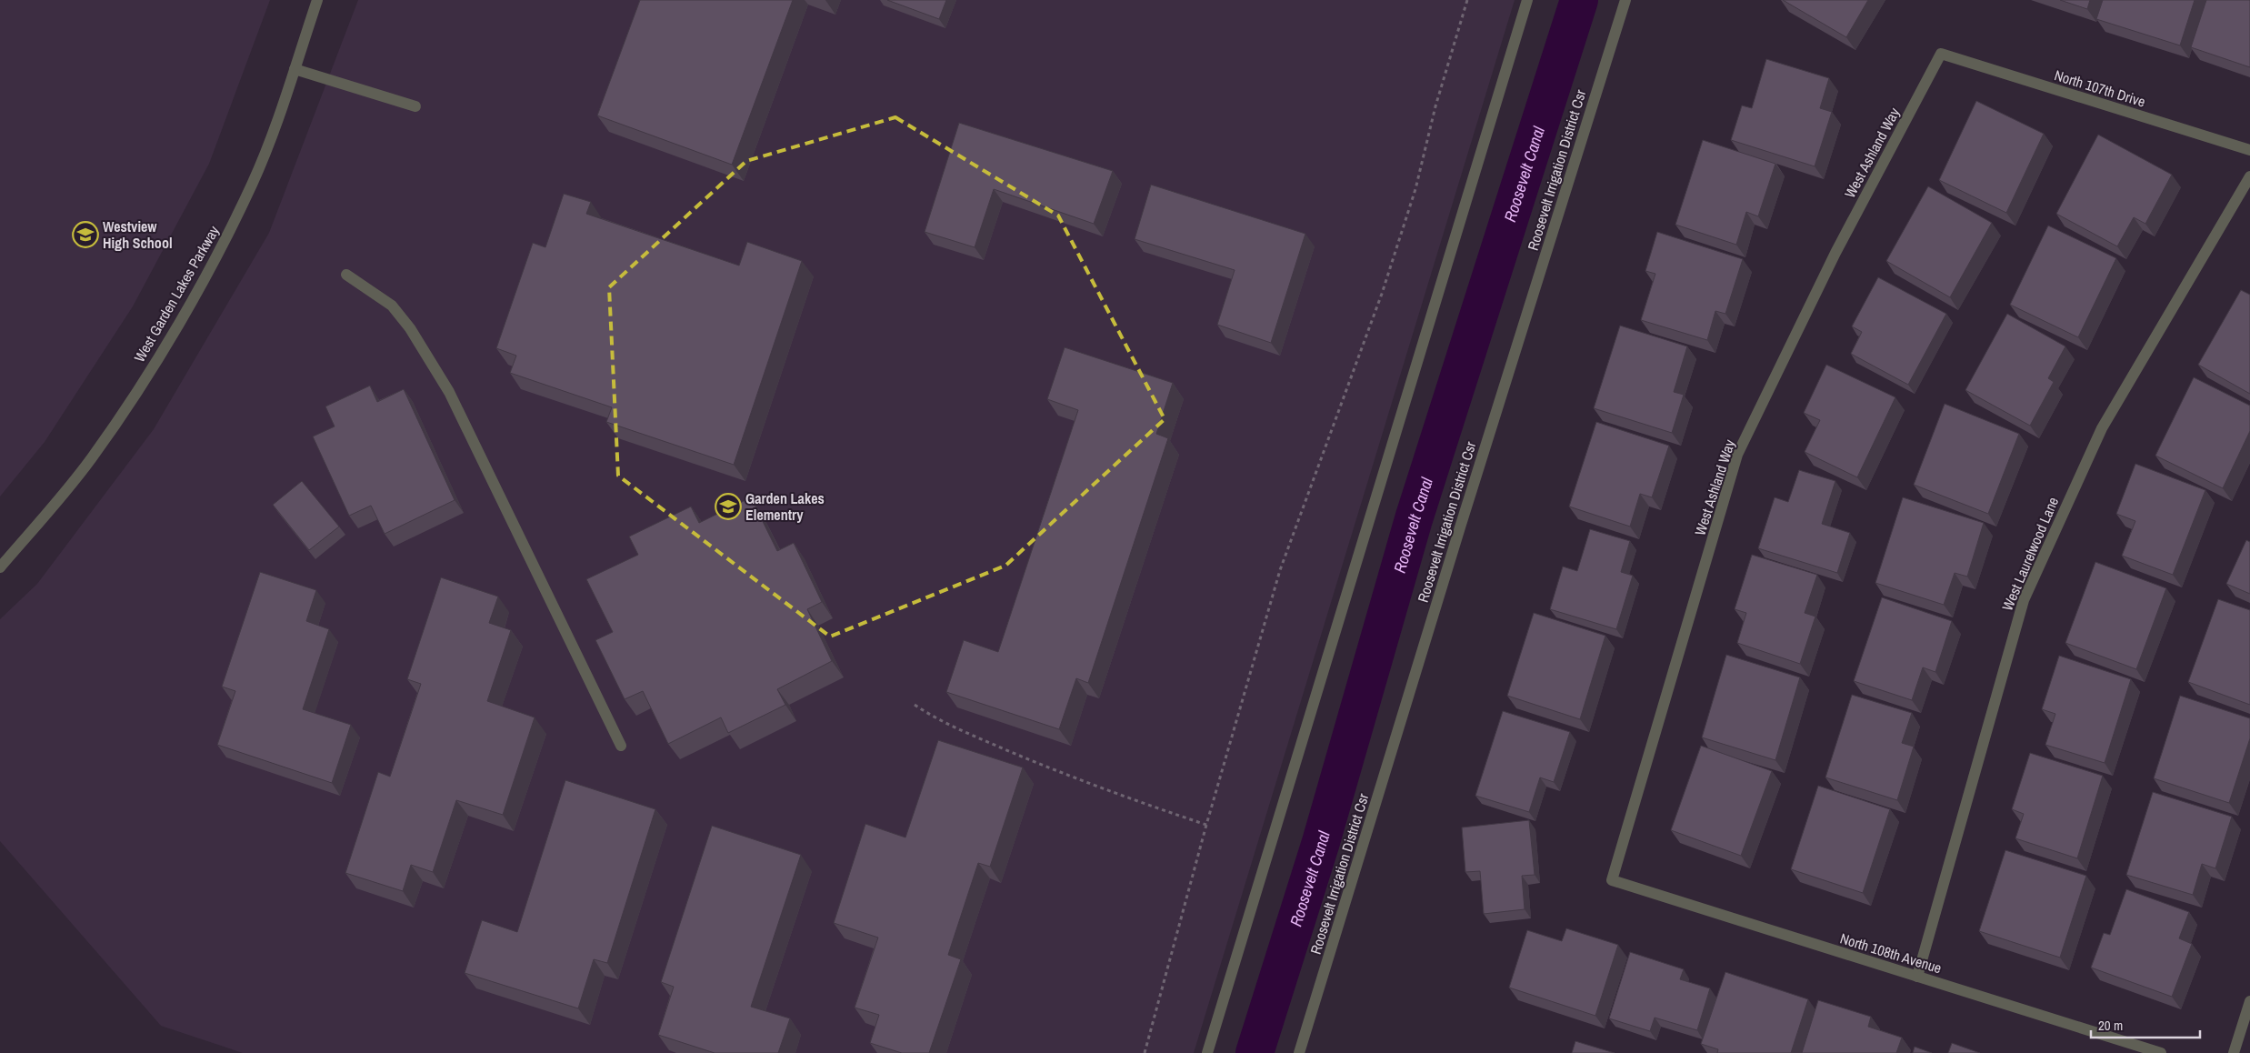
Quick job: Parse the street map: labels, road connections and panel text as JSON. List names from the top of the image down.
{
  "streets": {
    "street": [
      "North 107th Drive",
      "West Ashland Way",
      "Roosevelt Irrigation District Csr",
      "West Garden Lakes Parkway",
      "West Laurelwood Lane",
      "North 108th Avenue"
    ]
  },
  "crossings": [
    ["North 107th Drive", "West Ashland Way"],
    ["West Ashland Way", "North 108th Avenue"],
    ["West Laurelwood Lane", "North 108th Avenue"]
  ],
  "water": ["Roosevelt Canal"],
  "places": {
    "school or university": ["Westview High School", "Garden Lakes Elementry"]
  },
  "scale_bar": "20 m"
}
